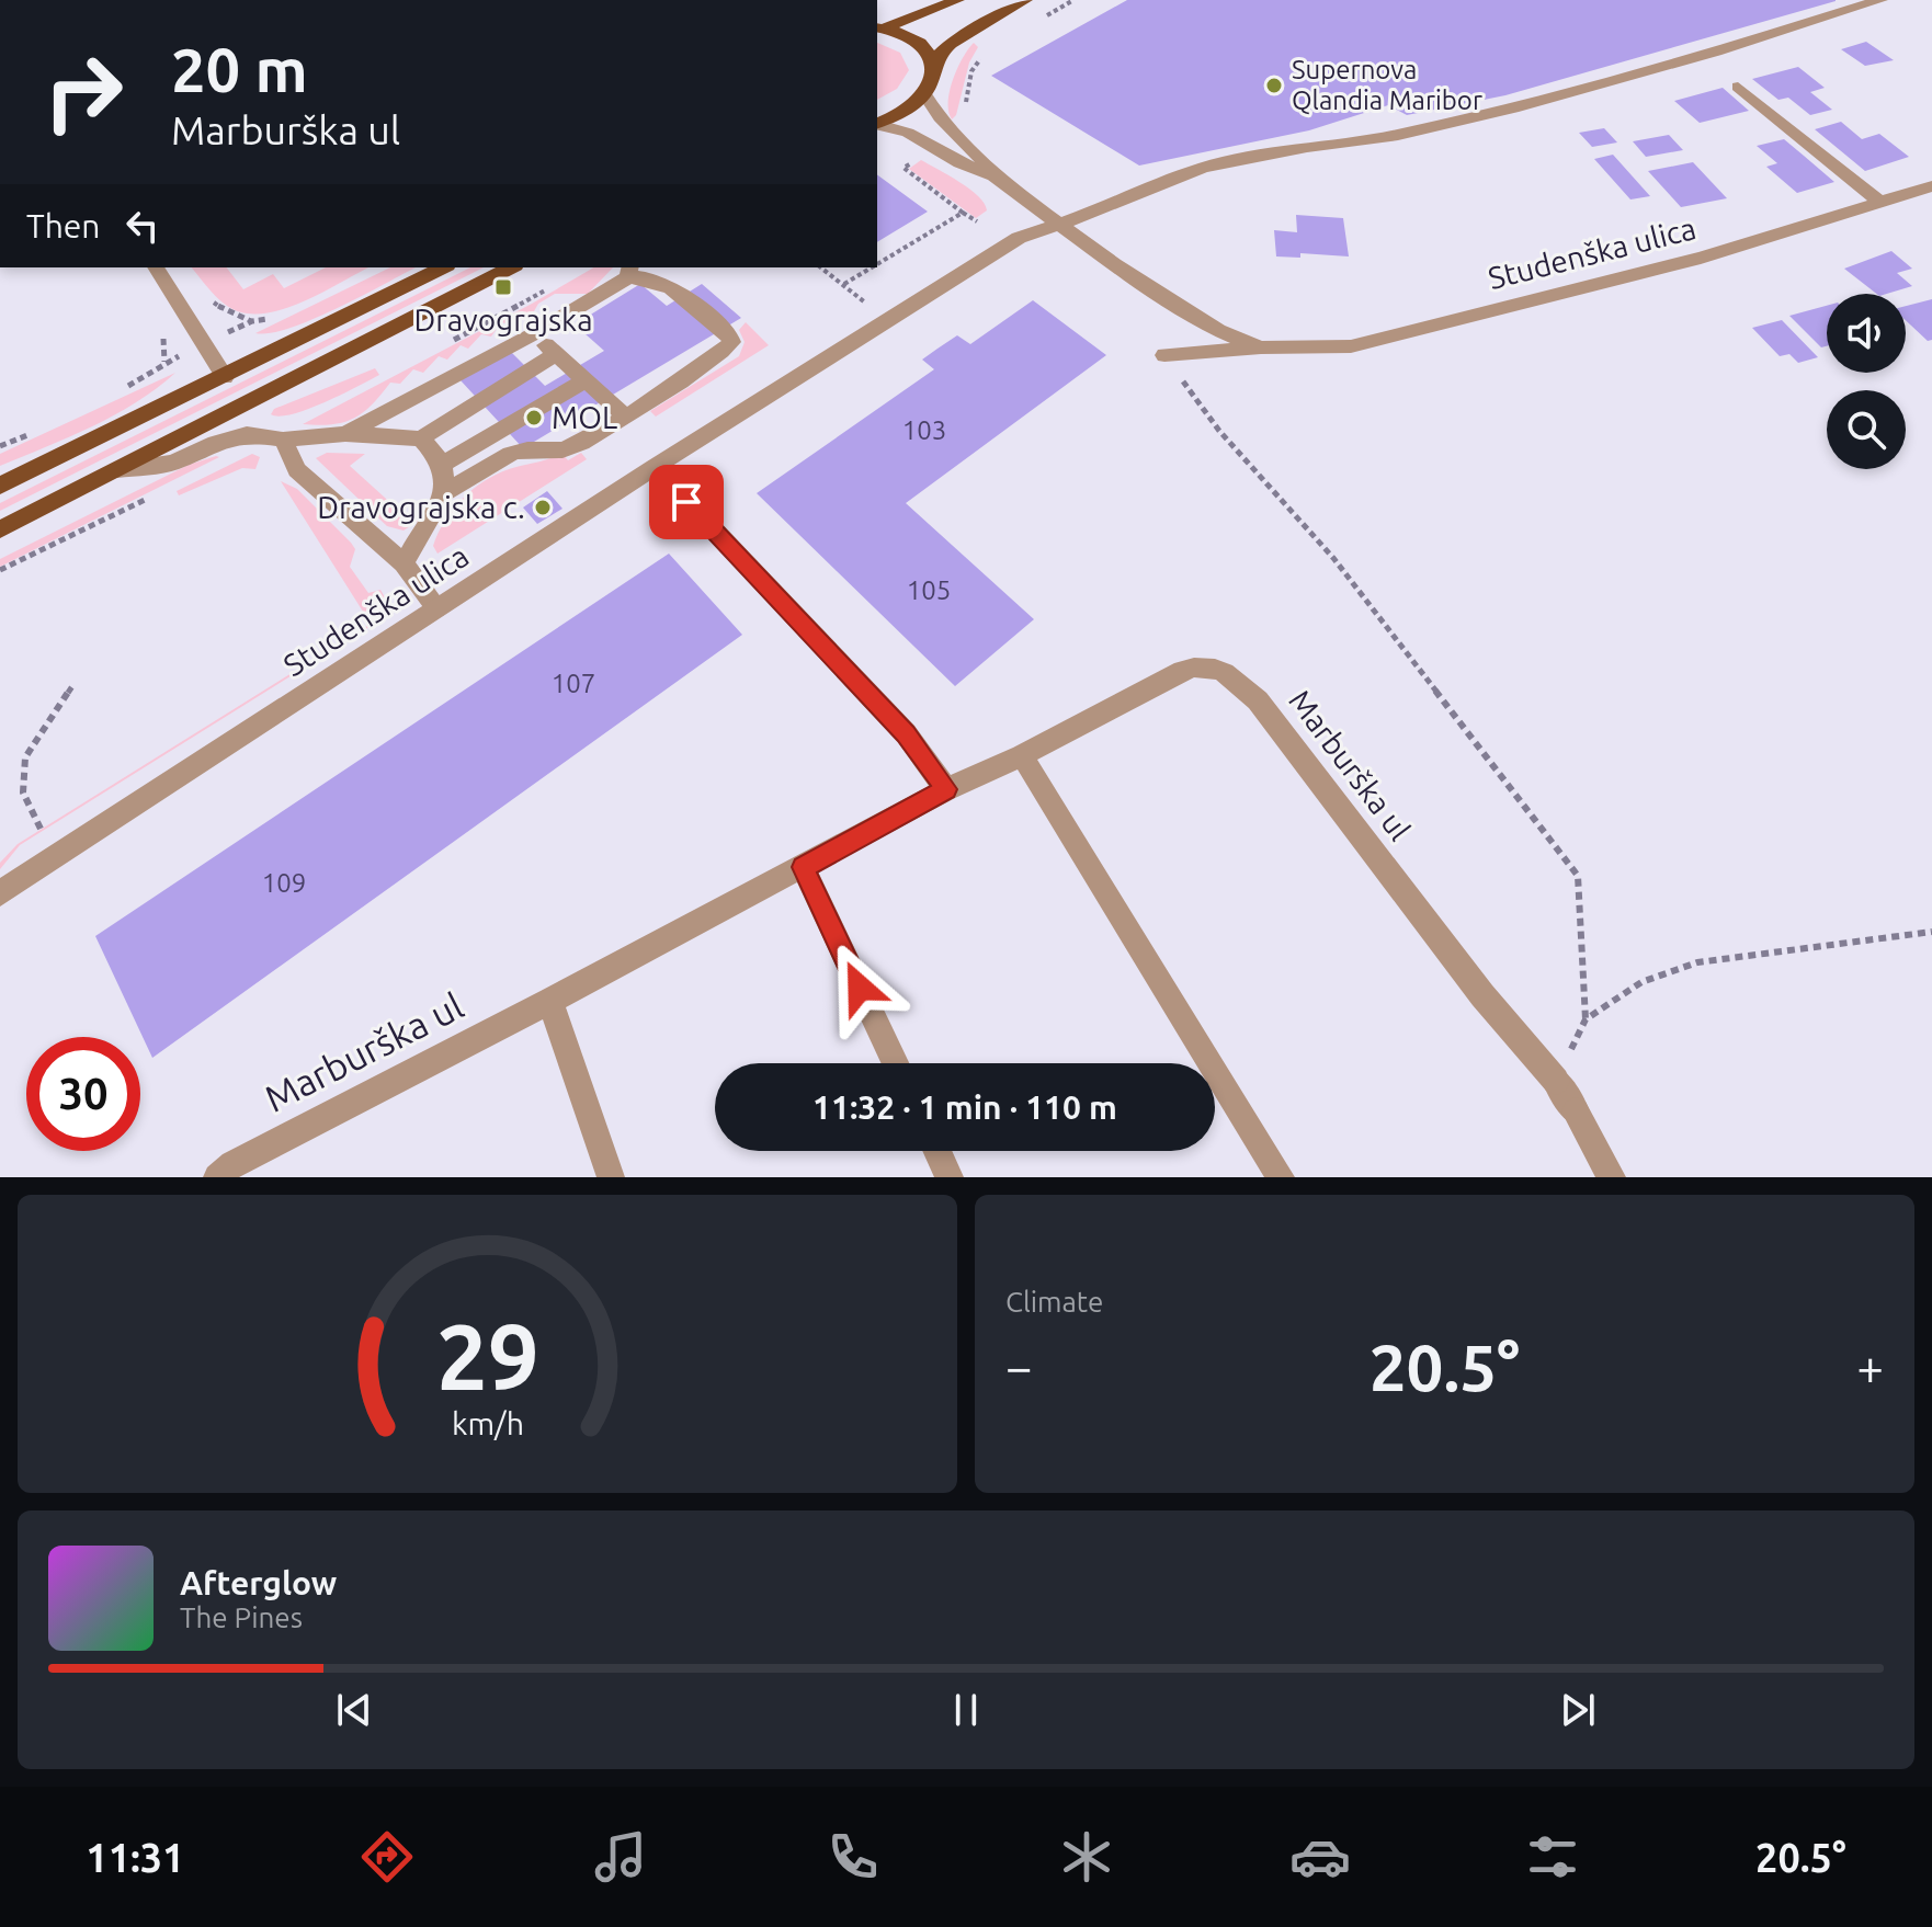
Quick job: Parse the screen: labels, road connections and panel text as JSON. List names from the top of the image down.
{
  "streets": {
    "street": ["Studenška ulica", "Marburška ul"]
  },
  "places": {
    "other": ["Supernova Qlandia Maribor", "MOL", "Dravograjska c."],
    "transit": ["Dravograjska"]
  },
  "house_numbers": [
    "103",
    "105",
    "107",
    "109"
  ],
  "page": {
    "turn": ["20 m", "Marburška ul"],
    "then": "Then",
    "limit": "30",
    "trip": "11:32 · 1 min · 110 m",
    "tile": "Climate",
    "heat": ["−", "20.5°", "+"],
    "song": ["Afterglow", "The Pines"],
    "tabs": ["11:31", "20.5°"],
    "gauge": ["29", "km/h"]
  }
}
